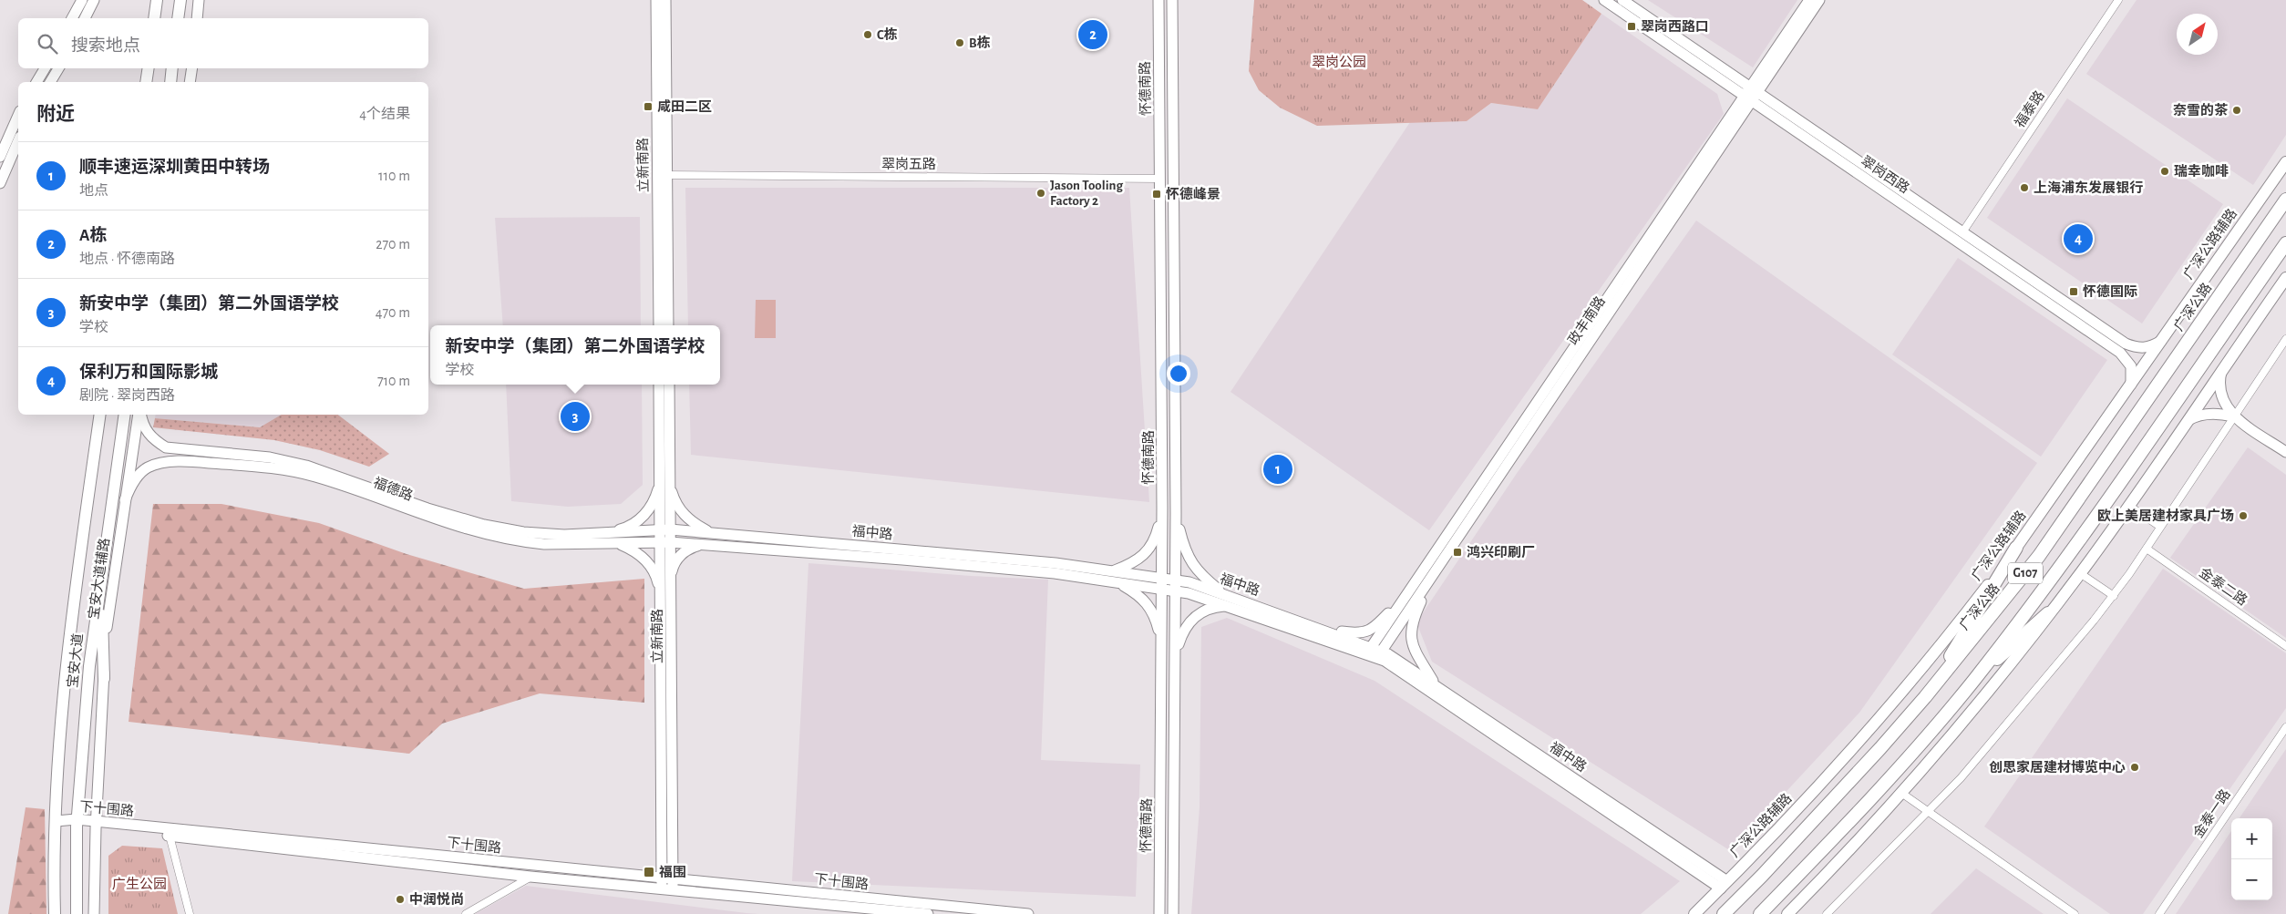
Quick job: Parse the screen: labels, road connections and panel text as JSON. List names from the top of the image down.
{
  "streets": {
    "highway": ["广深公路", "G107"],
    "main road": [
      "怀德南路",
      "立新南路",
      "翠岗西路",
      "广深公路辅路",
      "政丰南路",
      "福德路",
      "福中路",
      "宝安大道辅路",
      "宝安大道",
      "下十围路"
    ],
    "street": [
      "福泰路",
      "翠岗五路",
      "金泰二路",
      "金泰一路"
    ]
  },
  "crossings": [
    ["怀德南路", "翠岗五路"],
    ["怀德南路", "福中路"],
    ["福泰路", "翠岗西路"],
    ["翠岗五路", "立新南路"],
    ["立新南路", "福德路"],
    ["立新南路", "福中路"],
    ["立新南路", "下十围路"],
    ["翠岗西路", "广深公路辅路"],
    ["翠岗西路", "政丰南路"],
    ["广深公路辅路", "福中路"],
    ["政丰南路", "福中路"],
    ["福德路", "福中路"],
    ["福德路", "宝安大道辅路"],
    ["宝安大道辅路", "下十围路"],
    ["宝安大道", "下十围路"]
  ],
  "parks": ["翠岗公园", "广生公园"],
  "places": {
    "transit": [
      "翠岗西路口",
      "咸田二区",
      "怀德峰景",
      "怀德国际",
      "鸿兴印刷厂",
      "福围"
    ],
    "other": [
      "C栋",
      "B栋",
      "奈雪的茶",
      "瑞幸咖啡",
      "上海浦东发展银行",
      "Jason Tooling Factory 2",
      "欧上美居建材家具广场",
      "创思家居建材博览中心",
      "中润悦尚"
    ]
  },
  "north": "top right",
  "page": {
    "pins": [
      "2",
      "4",
      "3",
      "1"
    ],
    "search": "搜索地点",
    "heading": ["附近", "4个结果"],
    "list": [
      {
        "mark": "1",
        "name": "顺丰速运深圳黄田中转场",
        "note": "地点",
        "value": "110 m"
      },
      {
        "mark": "2",
        "name": "A栋",
        "note": "地点 · 怀德南路",
        "value": "270 m"
      },
      {
        "mark": "3",
        "name": "新安中学（集团）第二外国语学校",
        "note": "学校",
        "value": "470 m"
      },
      {
        "mark": "4",
        "name": "保利万和国际影城",
        "note": "剧院 · 翠岗西路",
        "value": "710 m"
      }
    ],
    "popup": ["新安中学（集团）第二外国语学校", "学校"],
    "map_buttons": ["+", "−"]
  }
}
